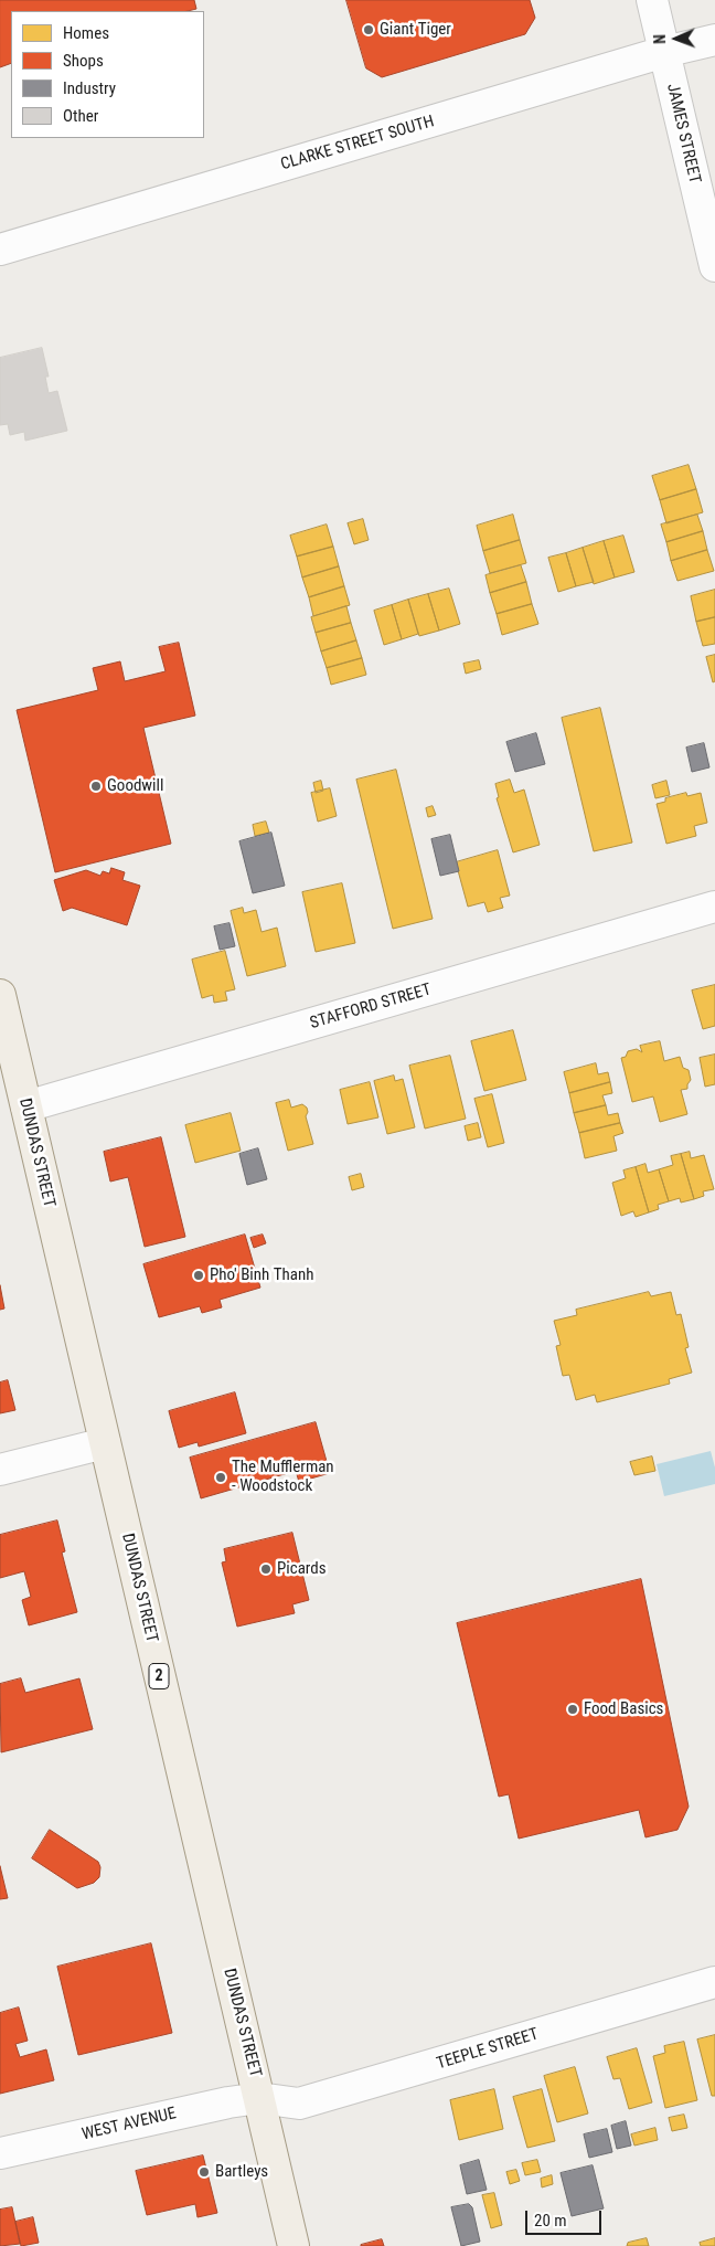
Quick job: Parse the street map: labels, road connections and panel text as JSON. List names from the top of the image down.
{
  "streets": {
    "main road": ["DUNDAS STREET", "2"],
    "street": [
      "JAMES STREET",
      "CLARKE STREET SOUTH",
      "STAFFORD STREET",
      "TEEPLE STREET",
      "WEST AVENUE"
    ]
  },
  "crossings": [
    ["JAMES STREET", "CLARKE STREET SOUTH"],
    ["STAFFORD STREET", "DUNDAS STREET"],
    ["DUNDAS STREET", "TEEPLE STREET"],
    ["DUNDAS STREET", "WEST AVENUE"],
    ["TEEPLE STREET", "WEST AVENUE"]
  ],
  "places": [
    "Giant Tiger",
    "Goodwill",
    "Pho' Binh Thanh",
    "The Mufflerman - Woodstock",
    "Picards",
    "Food Basics",
    "Bartleys"
  ],
  "legend": [
    "Homes",
    "Shops",
    "Industry",
    "Other"
  ],
  "scale_bar": "20 m",
  "north": "left"
}
